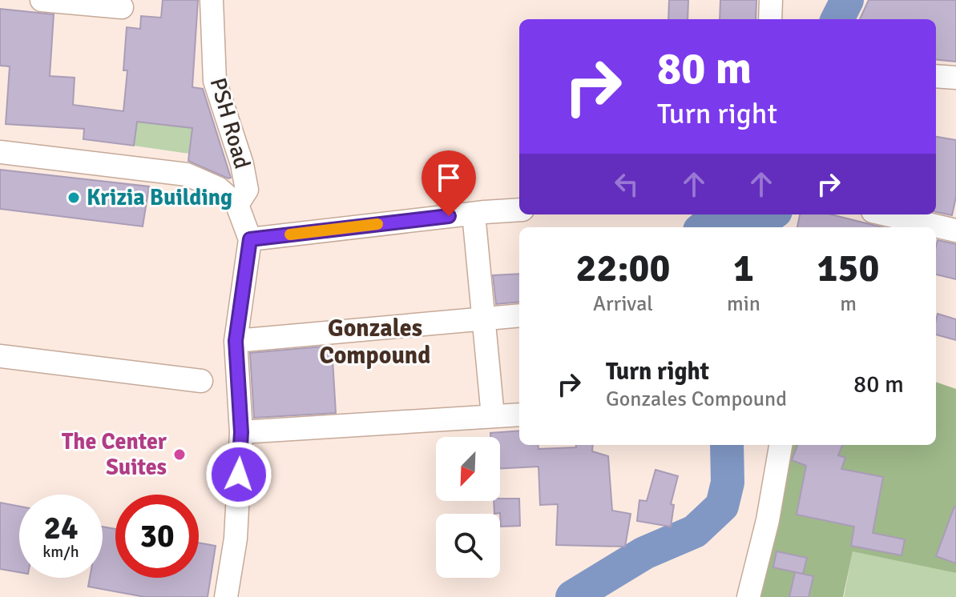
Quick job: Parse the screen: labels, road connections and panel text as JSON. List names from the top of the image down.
{
  "streets": {
    "street": ["PSH Road"]
  },
  "districts": ["Gonzales Compound"],
  "places": ["Krizia Building", "The Center Suites"],
  "north": "bottom left",
  "page": {
    "turn": ["80 m", "Turn right"],
    "eta": [
      "22:00",
      "Arrival",
      "1",
      "min",
      "150",
      "m"
    ],
    "list": [
      {
        "name": "Turn right",
        "note": "Gonzales Compound",
        "value": "80 m"
      }
    ],
    "speed": "24 km/h",
    "limit": "30"
  }
}
